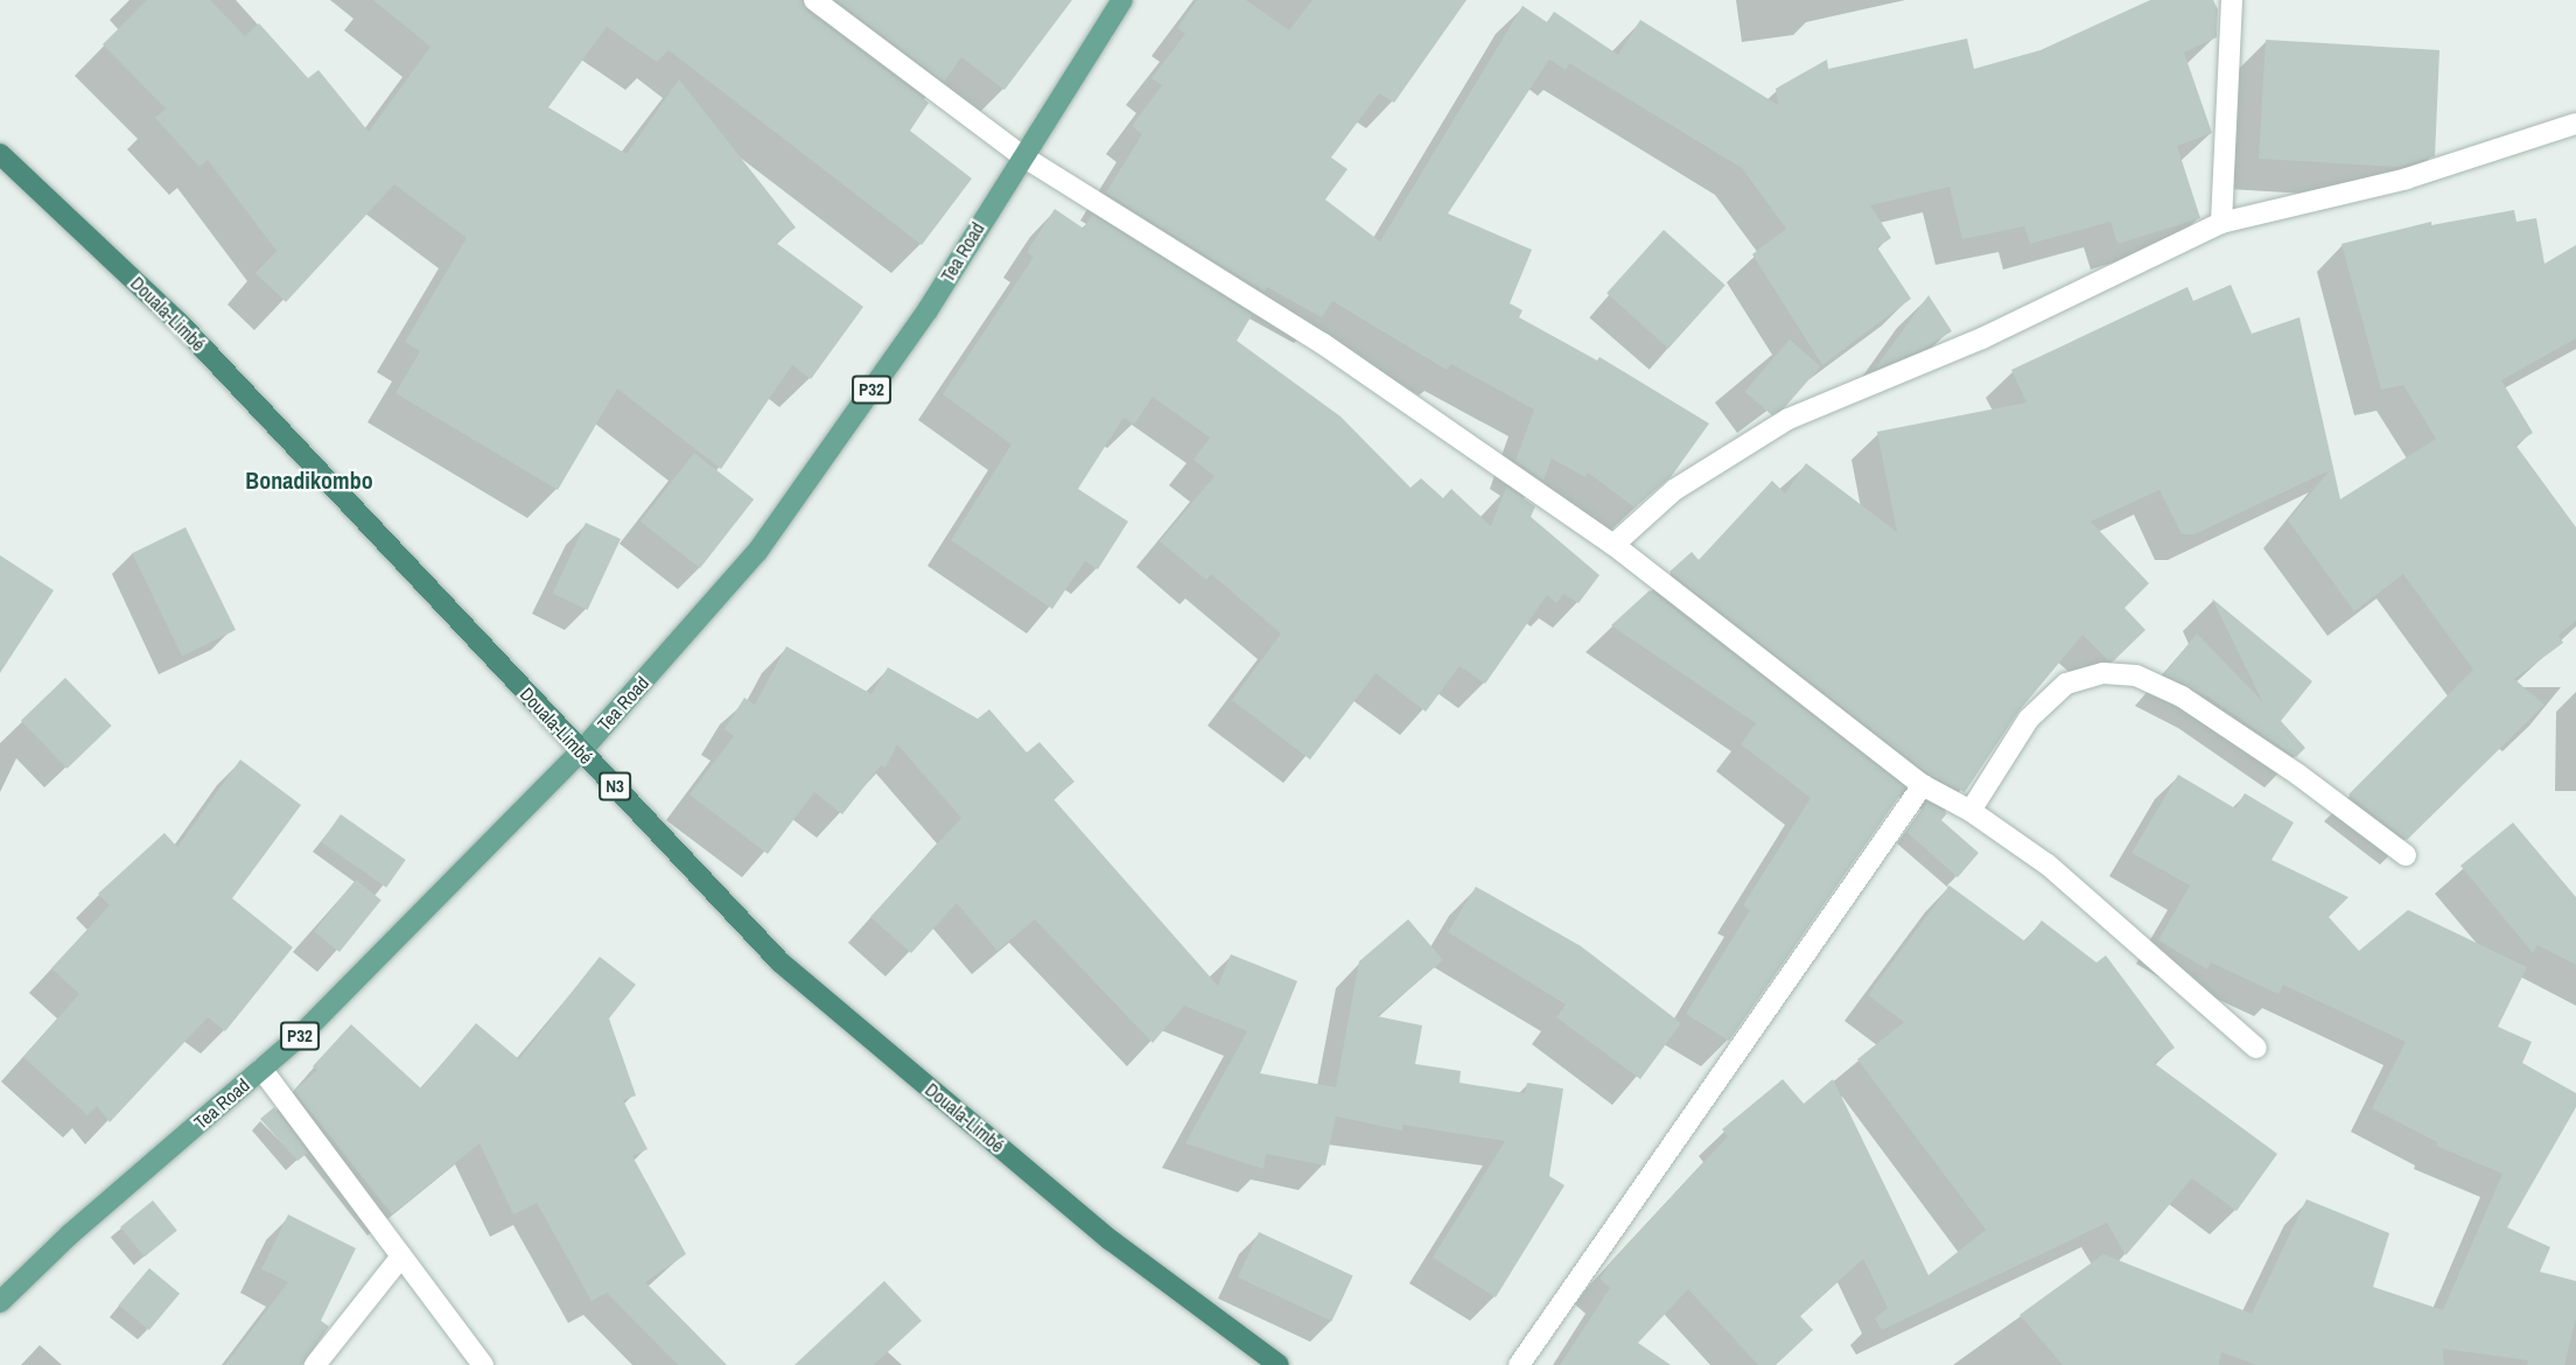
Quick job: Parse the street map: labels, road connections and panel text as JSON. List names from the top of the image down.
{
  "streets": {
    "highway": ["Douala-Limbé", "N3"],
    "main road": ["Tea Road", "P32"]
  },
  "crossings": [
    ["Tea Road", "Douala-Limbé"]
  ],
  "districts": ["Bonadikombo"]
}
